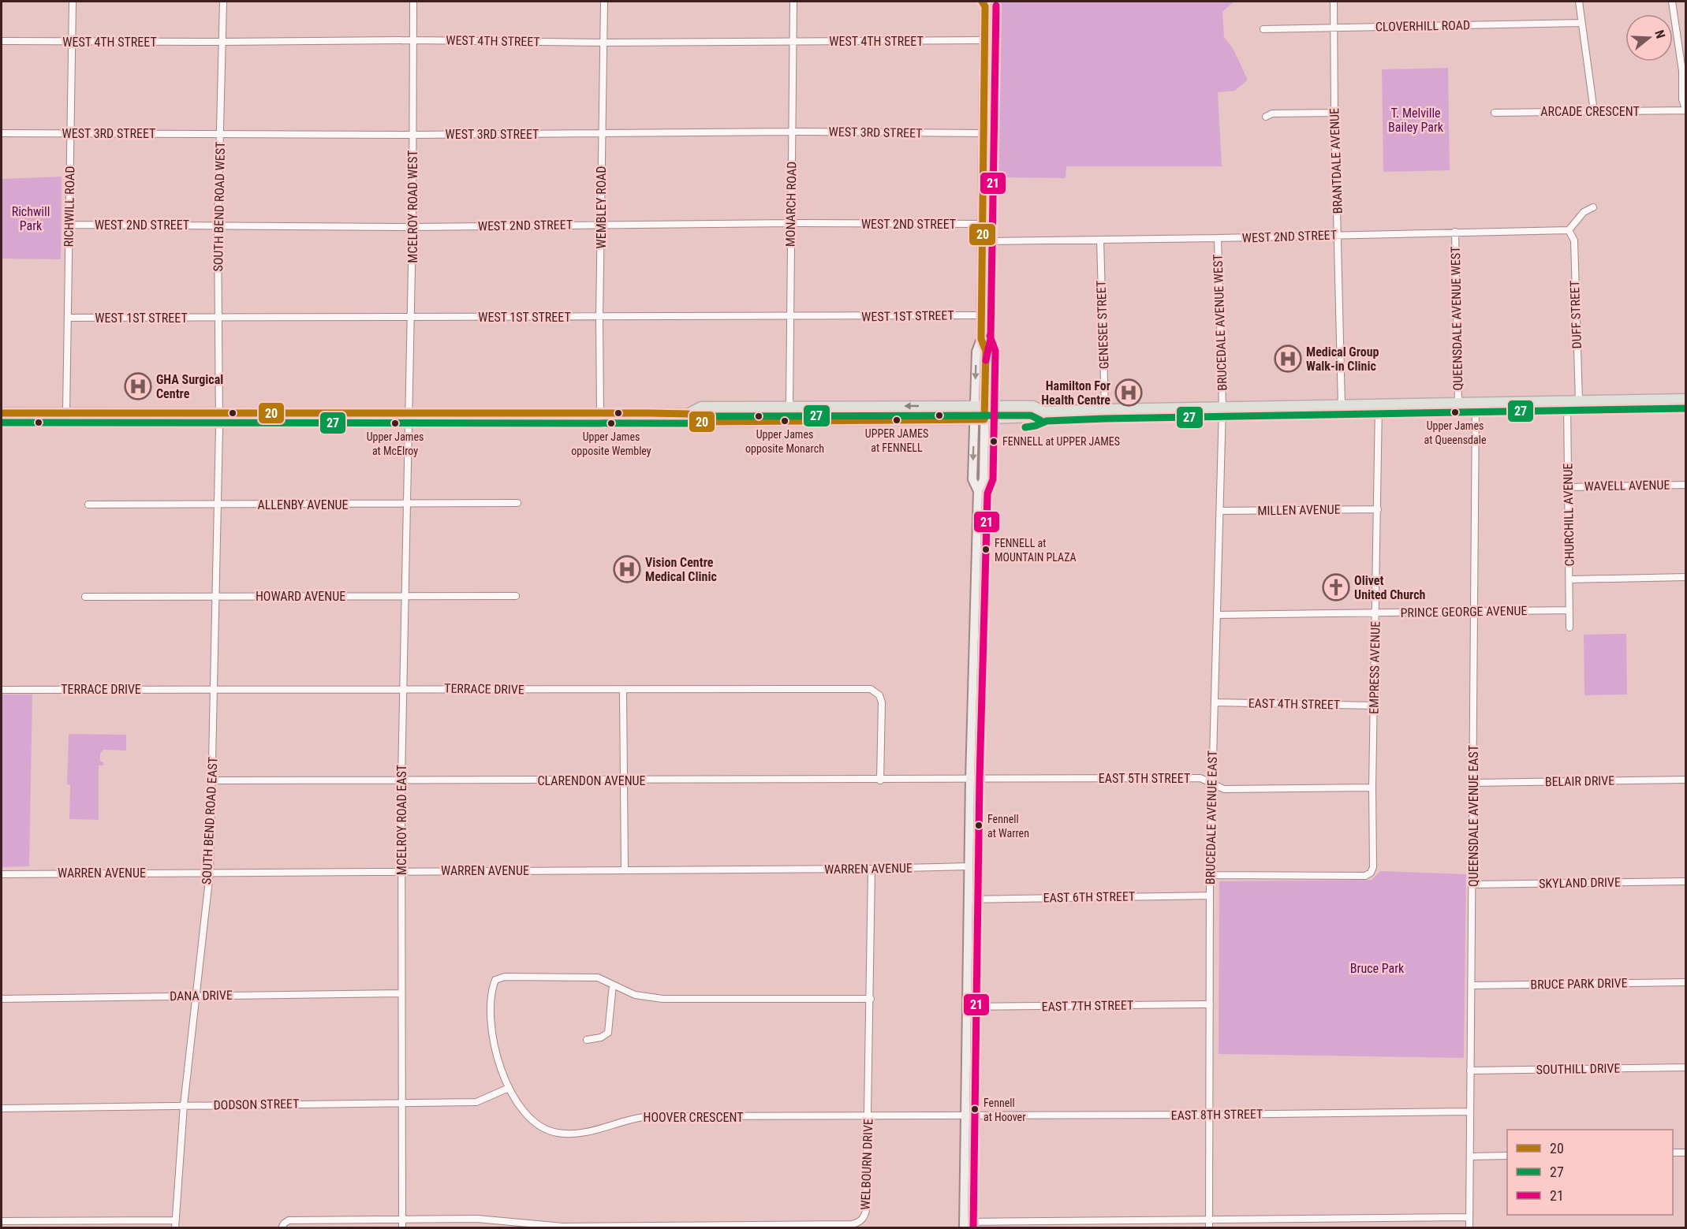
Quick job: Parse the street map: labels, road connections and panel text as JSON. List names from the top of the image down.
{
  "streets": {
    "street": [
      "CLOVERHILL ROAD",
      "WEST 4TH STREET",
      "ARCADE CRESCENT",
      "WEST 3RD STREET",
      "BRANTDALE AVENUE",
      "MONARCH ROAD",
      "RICHWILL ROAD",
      "SOUTH BEND ROAD WEST",
      "MCELROY ROAD WEST",
      "WEMBLEY ROAD",
      "WEST 2ND STREET",
      "DUFF STREET",
      "WEST 1ST STREET",
      "QUEENSDALE AVENUE WEST",
      "BRUCEDALE AVENUE WEST",
      "GENESEE STREET",
      "WAVELL AVENUE",
      "ALLENBY AVENUE",
      "MILLEN AVENUE",
      "CHURCHILL AVENUE",
      "HOWARD AVENUE",
      "PRINCE GEORGE AVENUE",
      "EMPRESS AVENUE",
      "TERRACE DRIVE",
      "EAST 4TH STREET",
      "EAST 5TH STREET",
      "CLARENDON AVENUE",
      "BELAIR DRIVE",
      "QUEENSDALE AVENUE EAST",
      "BRUCEDALE AVENUE EAST",
      "MCELROY ROAD EAST",
      "SOUTH BEND ROAD EAST",
      "WARREN AVENUE",
      "SKYLAND DRIVE",
      "EAST 6TH STREET",
      "BRUCE PARK DRIVE",
      "DANA DRIVE",
      "EAST 7TH STREET",
      "SOUTHILL DRIVE",
      "DODSON STREET",
      "EAST 8TH STREET",
      "HOOVER CRESCENT",
      "WELBOURN DRIVE"
    ]
  },
  "crossings": [
    ["CLOVERHILL ROAD", "BRANTDALE AVENUE"],
    ["WEST 4TH STREET", "MONARCH ROAD"],
    ["WEST 4TH STREET", "RICHWILL ROAD"],
    ["WEST 4TH STREET", "SOUTH BEND ROAD WEST"],
    ["WEST 4TH STREET", "MCELROY ROAD WEST"],
    ["WEST 4TH STREET", "WEMBLEY ROAD"],
    ["WEST 3RD STREET", "MONARCH ROAD"],
    ["WEST 3RD STREET", "RICHWILL ROAD"],
    ["WEST 3RD STREET", "SOUTH BEND ROAD WEST"],
    ["WEST 3RD STREET", "MCELROY ROAD WEST"],
    ["WEST 3RD STREET", "WEMBLEY ROAD"],
    ["BRANTDALE AVENUE", "WEST 2ND STREET"],
    ["MONARCH ROAD", "WEST 2ND STREET"],
    ["MONARCH ROAD", "WEST 1ST STREET"],
    ["RICHWILL ROAD", "WEST 2ND STREET"],
    ["RICHWILL ROAD", "WEST 1ST STREET"],
    ["SOUTH BEND ROAD WEST", "WEST 2ND STREET"],
    ["SOUTH BEND ROAD WEST", "WEST 1ST STREET"],
    ["SOUTH BEND ROAD WEST", "SOUTH BEND ROAD EAST"],
    ["MCELROY ROAD WEST", "WEST 2ND STREET"],
    ["MCELROY ROAD WEST", "WEST 1ST STREET"],
    ["MCELROY ROAD WEST", "MCELROY ROAD EAST"],
    ["WEMBLEY ROAD", "WEST 2ND STREET"],
    ["WEMBLEY ROAD", "WEST 1ST STREET"],
    ["WEST 2ND STREET", "DUFF STREET"],
    ["WEST 2ND STREET", "QUEENSDALE AVENUE WEST"],
    ["WEST 2ND STREET", "BRUCEDALE AVENUE WEST"],
    ["WEST 2ND STREET", "GENESEE STREET"],
    ["BRUCEDALE AVENUE WEST", "BRUCEDALE AVENUE EAST"],
    ["WAVELL AVENUE", "CHURCHILL AVENUE"],
    ["ALLENBY AVENUE", "MCELROY ROAD EAST"],
    ["ALLENBY AVENUE", "SOUTH BEND ROAD EAST"],
    ["MILLEN AVENUE", "EMPRESS AVENUE"],
    ["MILLEN AVENUE", "BRUCEDALE AVENUE EAST"],
    ["CHURCHILL AVENUE", "PRINCE GEORGE AVENUE"],
    ["HOWARD AVENUE", "MCELROY ROAD EAST"],
    ["HOWARD AVENUE", "SOUTH BEND ROAD EAST"],
    ["PRINCE GEORGE AVENUE", "EMPRESS AVENUE"],
    ["PRINCE GEORGE AVENUE", "QUEENSDALE AVENUE EAST"],
    ["PRINCE GEORGE AVENUE", "BRUCEDALE AVENUE EAST"],
    ["EMPRESS AVENUE", "EAST 4TH STREET"],
    ["EMPRESS AVENUE", "EAST 5TH STREET"],
    ["EMPRESS AVENUE", "BRUCEDALE AVENUE EAST"],
    ["TERRACE DRIVE", "CLARENDON AVENUE"],
    ["TERRACE DRIVE", "MCELROY ROAD EAST"],
    ["TERRACE DRIVE", "SOUTH BEND ROAD EAST"],
    ["EAST 4TH STREET", "BRUCEDALE AVENUE EAST"],
    ["EAST 5TH STREET", "CLARENDON AVENUE"],
    ["EAST 5TH STREET", "BRUCEDALE AVENUE EAST"],
    ["CLARENDON AVENUE", "MCELROY ROAD EAST"],
    ["CLARENDON AVENUE", "SOUTH BEND ROAD EAST"],
    ["BELAIR DRIVE", "QUEENSDALE AVENUE EAST"],
    ["QUEENSDALE AVENUE EAST", "SKYLAND DRIVE"],
    ["QUEENSDALE AVENUE EAST", "BRUCE PARK DRIVE"],
    ["QUEENSDALE AVENUE EAST", "SOUTHILL DRIVE"],
    ["QUEENSDALE AVENUE EAST", "EAST 8TH STREET"],
    ["BRUCEDALE AVENUE EAST", "EAST 6TH STREET"],
    ["BRUCEDALE AVENUE EAST", "EAST 7TH STREET"],
    ["BRUCEDALE AVENUE EAST", "EAST 8TH STREET"],
    ["MCELROY ROAD EAST", "WARREN AVENUE"],
    ["MCELROY ROAD EAST", "DANA DRIVE"],
    ["MCELROY ROAD EAST", "DODSON STREET"],
    ["MCELROY ROAD EAST", "WELBOURN DRIVE"],
    ["SOUTH BEND ROAD EAST", "WARREN AVENUE"],
    ["SOUTH BEND ROAD EAST", "DANA DRIVE"],
    ["SOUTH BEND ROAD EAST", "DODSON STREET"],
    ["WARREN AVENUE", "WELBOURN DRIVE"],
    ["DODSON STREET", "HOOVER CRESCENT"],
    ["EAST 8TH STREET", "HOOVER CRESCENT"],
    ["HOOVER CRESCENT", "WELBOURN DRIVE"]
  ],
  "parks": ["T. Melville Bailey Park", "Richwill Park", "Bruce Park"],
  "places": {
    "hospital": [
      "Medical Group Walk-in Clinic",
      "GHA Surgical Centre",
      "Hamilton For Health Centre",
      "Vision Centre Medical Clinic"
    ],
    "other": [
      "Upper James at Queensdale",
      "UPPER JAMES at FENNELL",
      "Upper James opposite Monarch",
      "Upper James at McElroy",
      "Upper James opposite Wembley",
      "FENNELL at UPPER JAMES",
      "FENNELL at MOUNTAIN PLAZA",
      "Fennell at Warren",
      "Fennell at Hoover"
    ],
    "church": ["Olivet United Church"]
  },
  "lines": ["transit line 20", "transit line 21", "transit line 27"],
  "legend": ["20", "27", "21"],
  "north": "right"
}
